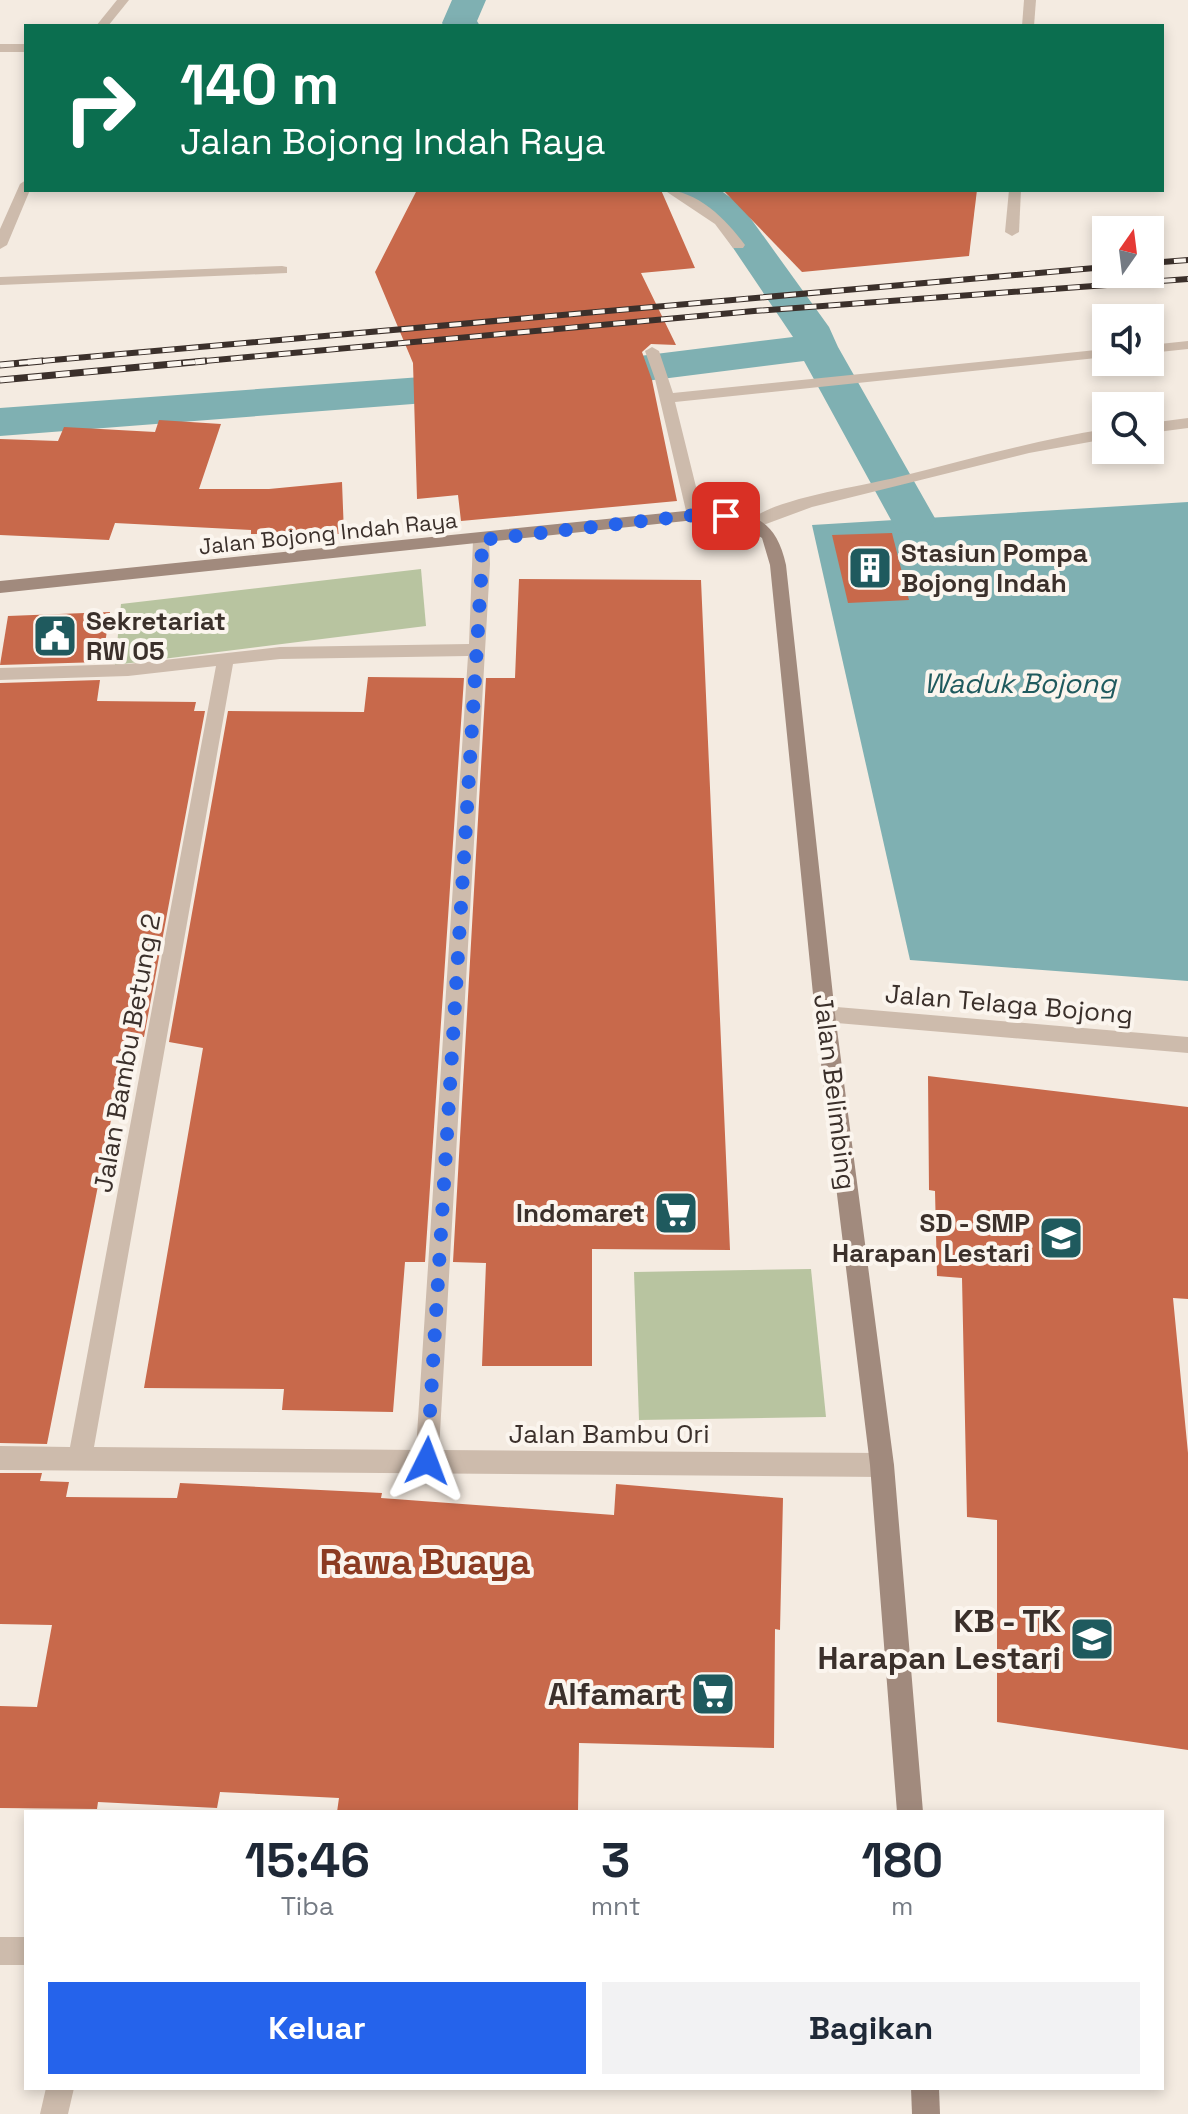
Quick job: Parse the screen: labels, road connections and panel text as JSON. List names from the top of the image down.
{
  "streets": {
    "street": [
      "Jalan Bojong Indah Raya",
      "Jalan Telaga Bojong",
      "Jalan Bambu Betung 2",
      "Jalan Belimbing",
      "Jalan Bambu Ori"
    ]
  },
  "crossings": [
    ["Jalan Bojong Indah Raya", "Jalan Belimbing"],
    ["Jalan Telaga Bojong", "Jalan Belimbing"],
    ["Jalan Bambu Betung 2", "Jalan Bambu Ori"],
    ["Jalan Belimbing", "Jalan Bambu Ori"]
  ],
  "districts": ["Rawa Buaya"],
  "water": ["Waduk Bojong"],
  "places": {
    "building": ["Stasiun Pompa Bojong Indah"],
    "public building": ["Sekretariat RW 05"],
    "supermarket": ["Indomaret", "Alfamart"],
    "school or university": ["SD - SMP Harapan Lestari", "KB - TK Harapan Lestari"]
  },
  "north": "top",
  "page": {
    "turn": ["140 m", "Jalan Bojong Indah Raya"],
    "eta": [
      "15:46",
      "Tiba",
      "3",
      "mnt",
      "180",
      "m"
    ],
    "buttons": ["Keluar", "Bagikan"]
  }
}
